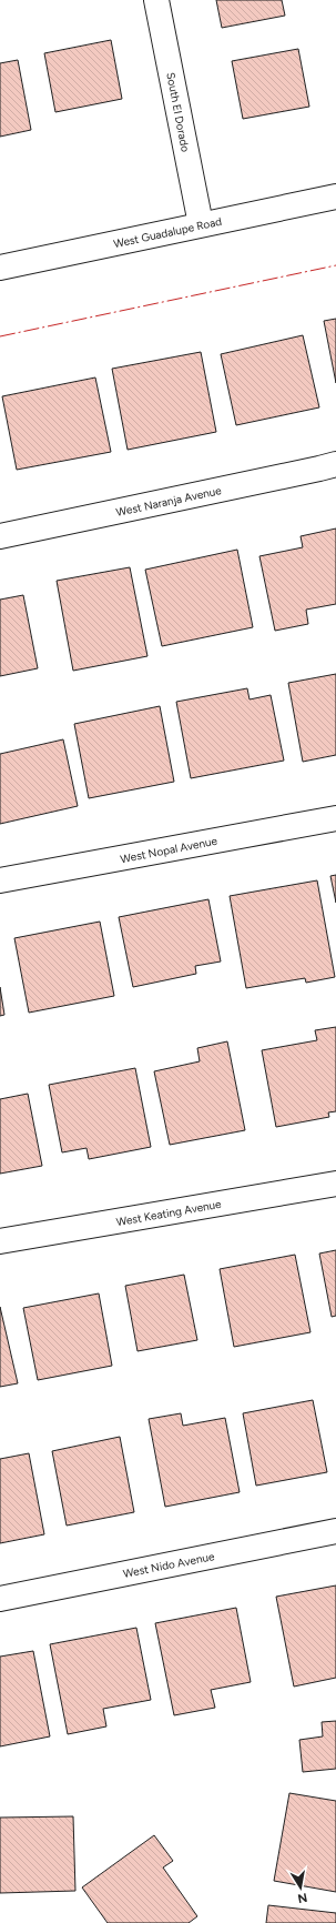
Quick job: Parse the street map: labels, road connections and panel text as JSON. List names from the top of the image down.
{
  "streets": {
    "street": [
      "South El Dorado",
      "West Guadalupe Road",
      "West Naranja Avenue",
      "West Nopal Avenue",
      "West Keating Avenue",
      "West Nido Avenue"
    ]
  },
  "crossings": [
    ["South El Dorado", "West Guadalupe Road"]
  ],
  "north": "bottom"
}
